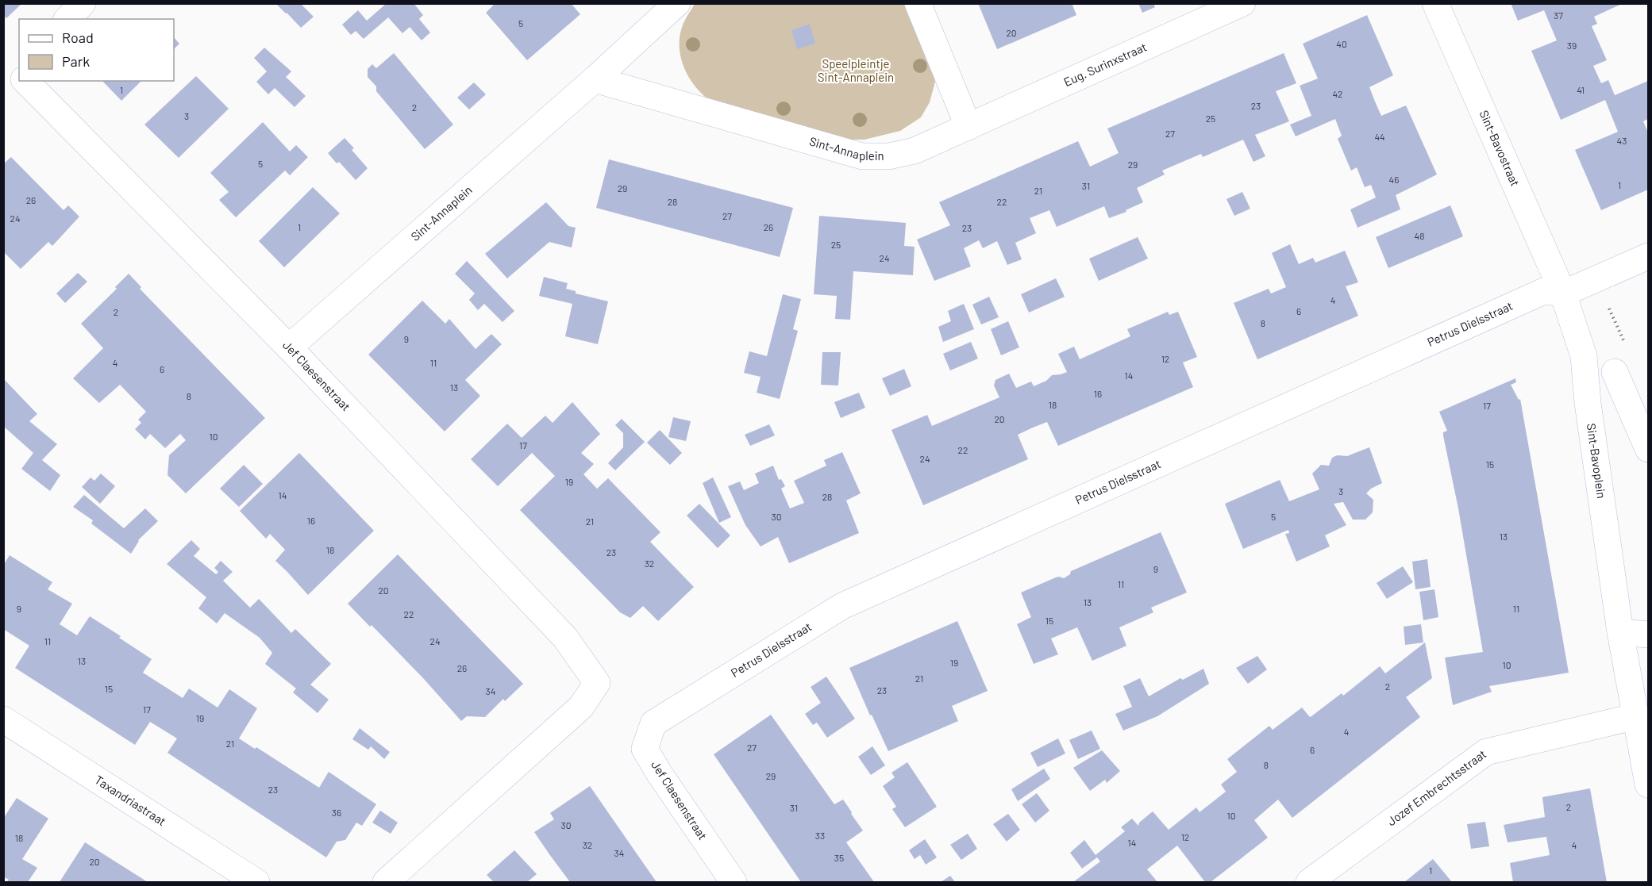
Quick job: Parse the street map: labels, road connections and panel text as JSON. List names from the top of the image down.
{
  "streets": {
    "street": [
      "Eug. Surinxstraat",
      "Sint-Annaplein",
      "Sint-Bavostraat",
      "Petrus Dielsstraat",
      "Jef Claesenstraat",
      "Sint-Bavoplein",
      "Jozef Embrechtsstraat",
      "Taxandriastraat"
    ]
  },
  "crossings": [
    ["Eug. Surinxstraat", "Sint-Annaplein"],
    ["Sint-Annaplein", "Jef Claesenstraat"],
    ["Sint-Bavostraat", "Petrus Dielsstraat"],
    ["Sint-Bavostraat", "Sint-Bavoplein"],
    ["Petrus Dielsstraat", "Jef Claesenstraat"],
    ["Petrus Dielsstraat", "Sint-Bavoplein"],
    ["Sint-Bavoplein", "Jozef Embrechtsstraat"]
  ],
  "parks": ["Speelpleintje Sint-Annaplein"],
  "house_numbers": [
    "37",
    "5",
    "20",
    "40",
    "39",
    "1",
    "41",
    "42",
    "23",
    "2",
    "3",
    "25",
    "27",
    "44",
    "43",
    "5",
    "29",
    "46",
    "1",
    "31",
    "29",
    "21",
    "26",
    "28",
    "22",
    "27",
    "24",
    "1",
    "26",
    "23",
    "48",
    "25",
    "24",
    "4",
    "6",
    "2",
    "8",
    "9",
    "12",
    "4",
    "11",
    "6",
    "14",
    "13",
    "16",
    "8",
    "18",
    "17",
    "20",
    "10",
    "17",
    "22",
    "24",
    "15",
    "19",
    "3",
    "14",
    "28",
    "30",
    "5",
    "16",
    "21",
    "13",
    "18",
    "23",
    "32",
    "9",
    "11",
    "20",
    "13",
    "9",
    "11",
    "22",
    "15",
    "11",
    "24",
    "13",
    "19",
    "10",
    "26",
    "21",
    "2",
    "15",
    "23",
    "34",
    "17",
    "19",
    "4",
    "21",
    "27",
    "6",
    "8",
    "29",
    "23",
    "2",
    "31",
    "36",
    "10",
    "30",
    "33",
    "12",
    "18",
    "14",
    "32",
    "4",
    "34",
    "35",
    "20",
    "1"
  ],
  "legend": ["Road", "Park"]
}
